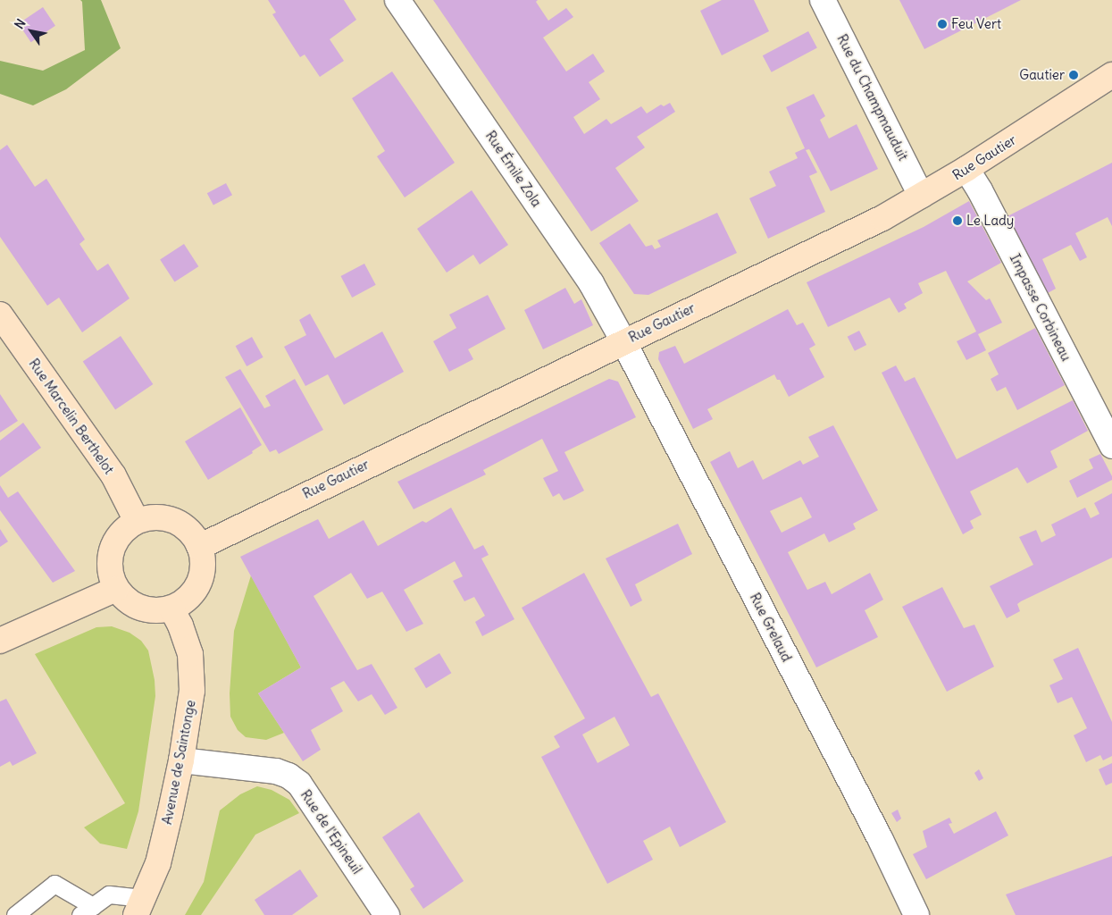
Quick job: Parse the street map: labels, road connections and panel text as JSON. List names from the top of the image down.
{
  "streets": {
    "street": [
      "Rue du Champmauduit",
      "Rue Gautier",
      "Rue Émile Zola",
      "Impasse Corbineau",
      "Rue Marcelin Berthelot",
      "Rue Grelaud",
      "Avenue de Saintonge",
      "Rue de l'Epineuil"
    ]
  },
  "crossings": [
    ["Rue du Champmauduit", "Rue Gautier"],
    ["Rue Gautier", "Rue Émile Zola"],
    ["Rue Gautier", "Impasse Corbineau"],
    ["Rue Gautier", "Rue Marcelin Berthelot"],
    ["Rue Gautier", "Rue Grelaud"],
    ["Rue Gautier", "Avenue de Saintonge"],
    ["Rue Émile Zola", "Rue Grelaud"],
    ["Rue Marcelin Berthelot", "Avenue de Saintonge"],
    ["Avenue de Saintonge", "Rue de l'Epineuil"]
  ],
  "places": ["Feu Vert", "Gautier", "Le Lady"],
  "north": "top left"
}
